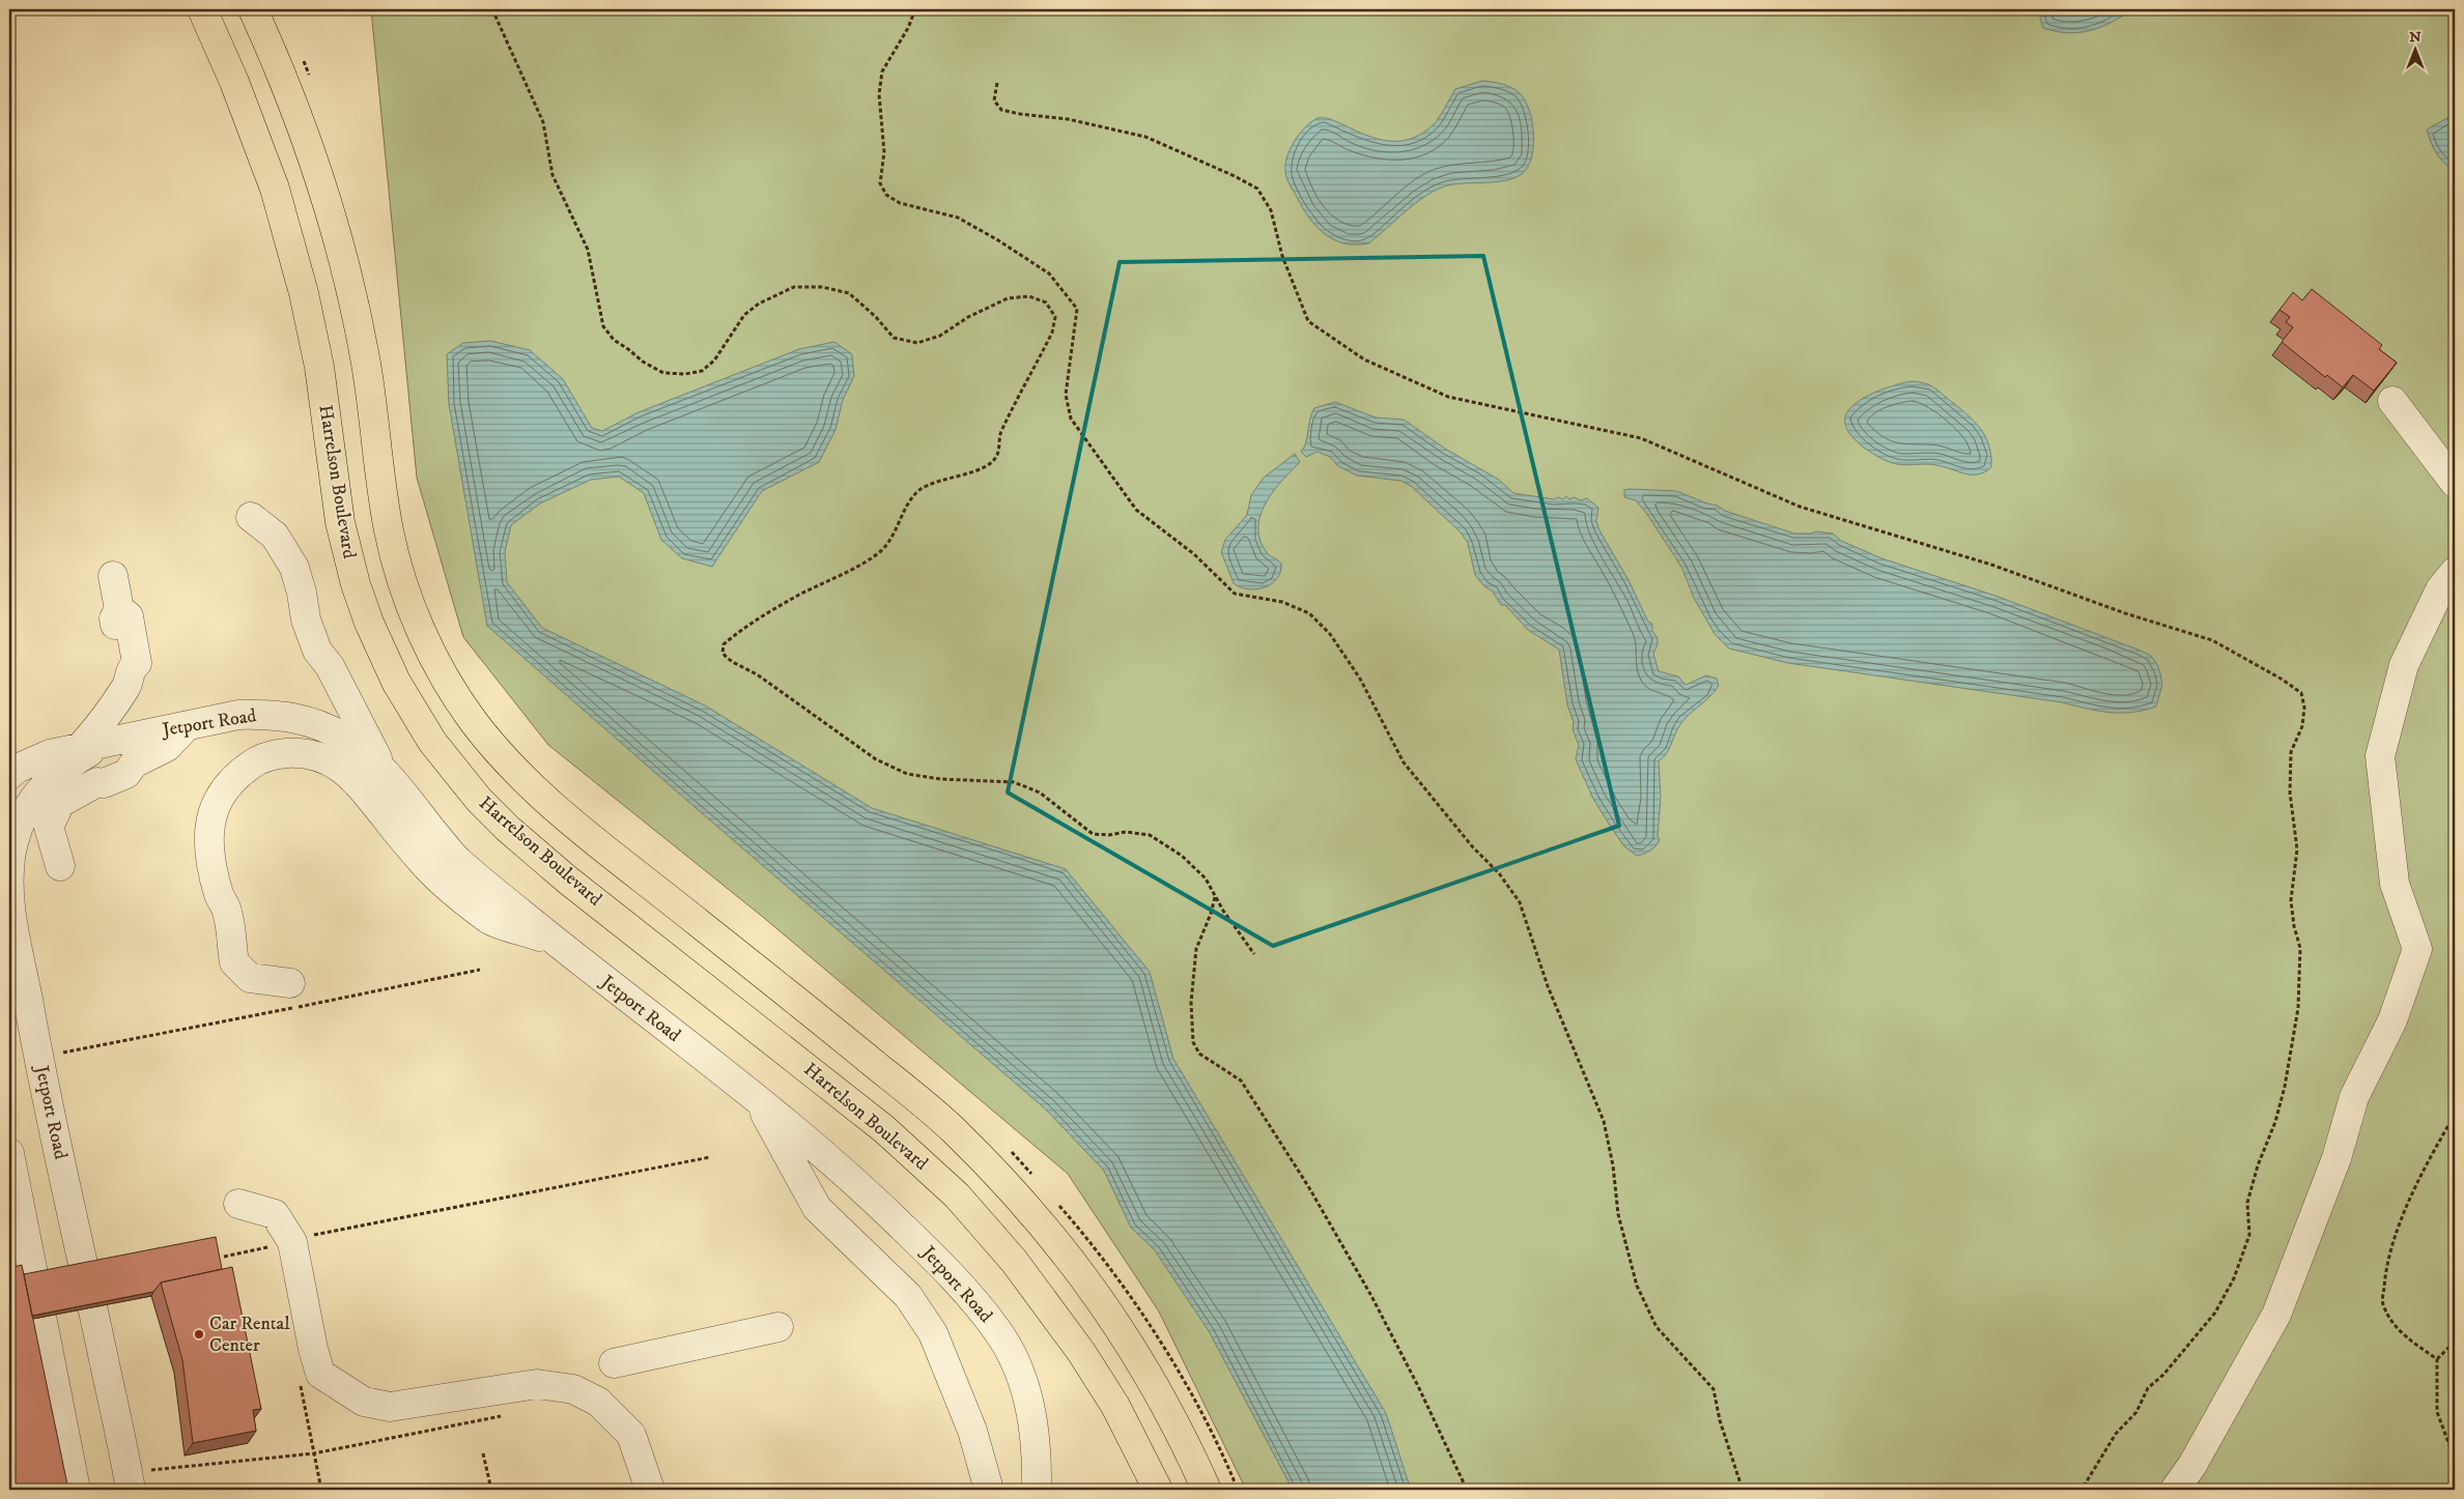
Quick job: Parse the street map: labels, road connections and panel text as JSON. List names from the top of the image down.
{
  "streets": {
    "main road": ["Harrelson Boulevard"],
    "street": ["Jetport Road"]
  },
  "places": ["Car Rental Center"],
  "north": "top"
}
